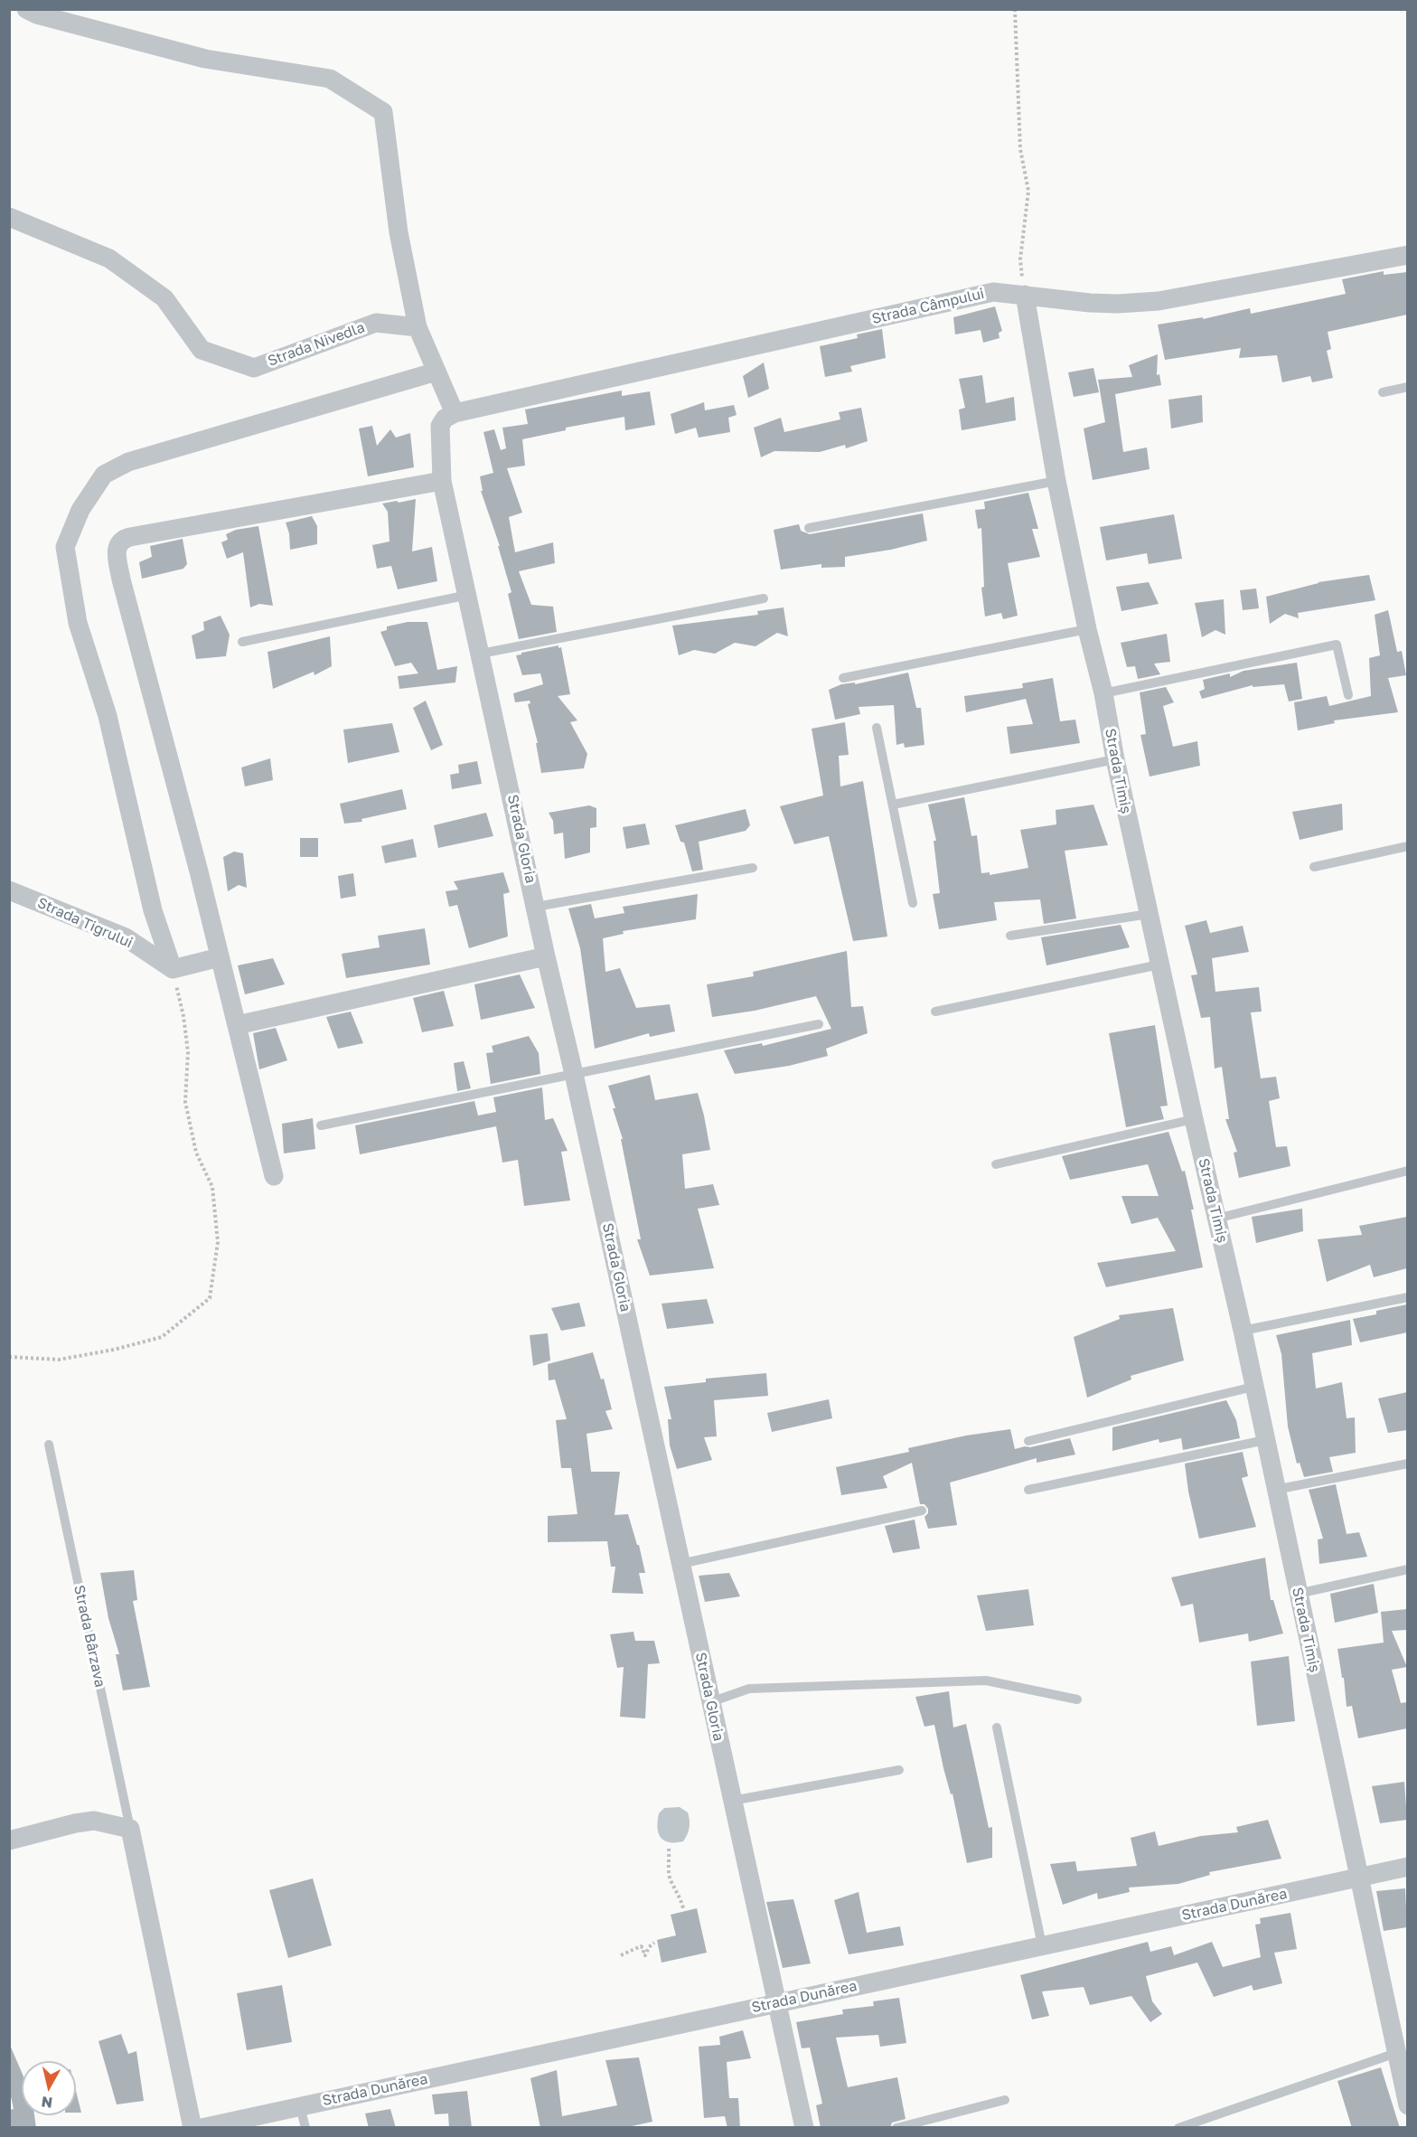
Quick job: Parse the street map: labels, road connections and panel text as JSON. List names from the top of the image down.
{
  "streets": {
    "street": [
      "Strada Câmpului",
      "Strada Nivedla",
      "Strada Timiș",
      "Strada Gloria",
      "Strada Tigrului",
      "Strada Bârzava",
      "Strada Dunărea"
    ]
  },
  "crossings": [
    ["Strada Câmpului", "Strada Timiș"],
    ["Strada Câmpului", "Strada Gloria"],
    ["Strada Timiș", "Strada Dunărea"],
    ["Strada Gloria", "Strada Dunărea"]
  ],
  "north": "bottom"
}
